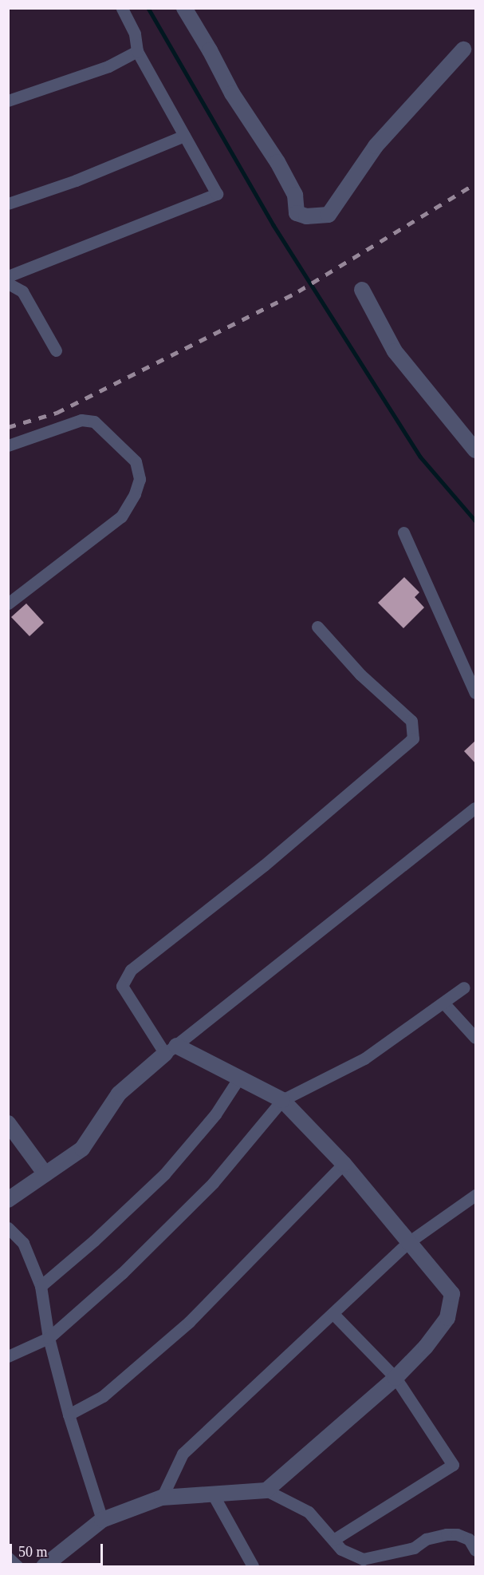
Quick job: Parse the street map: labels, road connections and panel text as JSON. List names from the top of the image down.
{
  "scale_bar": "50 m"
}
